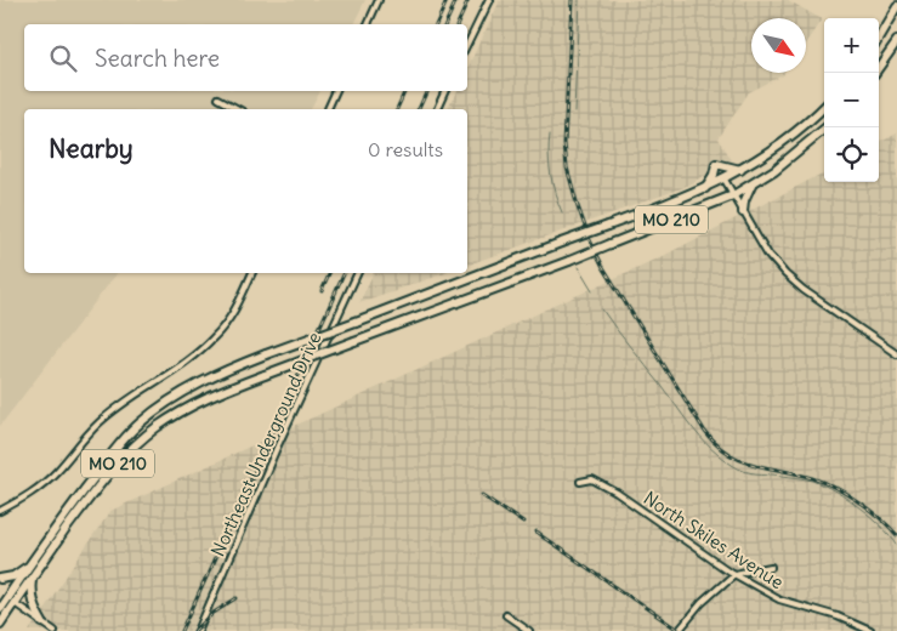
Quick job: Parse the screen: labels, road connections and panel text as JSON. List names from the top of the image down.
{
  "streets": {
    "highway": ["MO 210"],
    "street": ["Northeast Underground Drive", "North Skiles Avenue"]
  },
  "north": "bottom right",
  "page": {
    "map_buttons": ["+", "−"],
    "search": "Search here",
    "heading": ["Nearby", "0 results"]
  }
}
